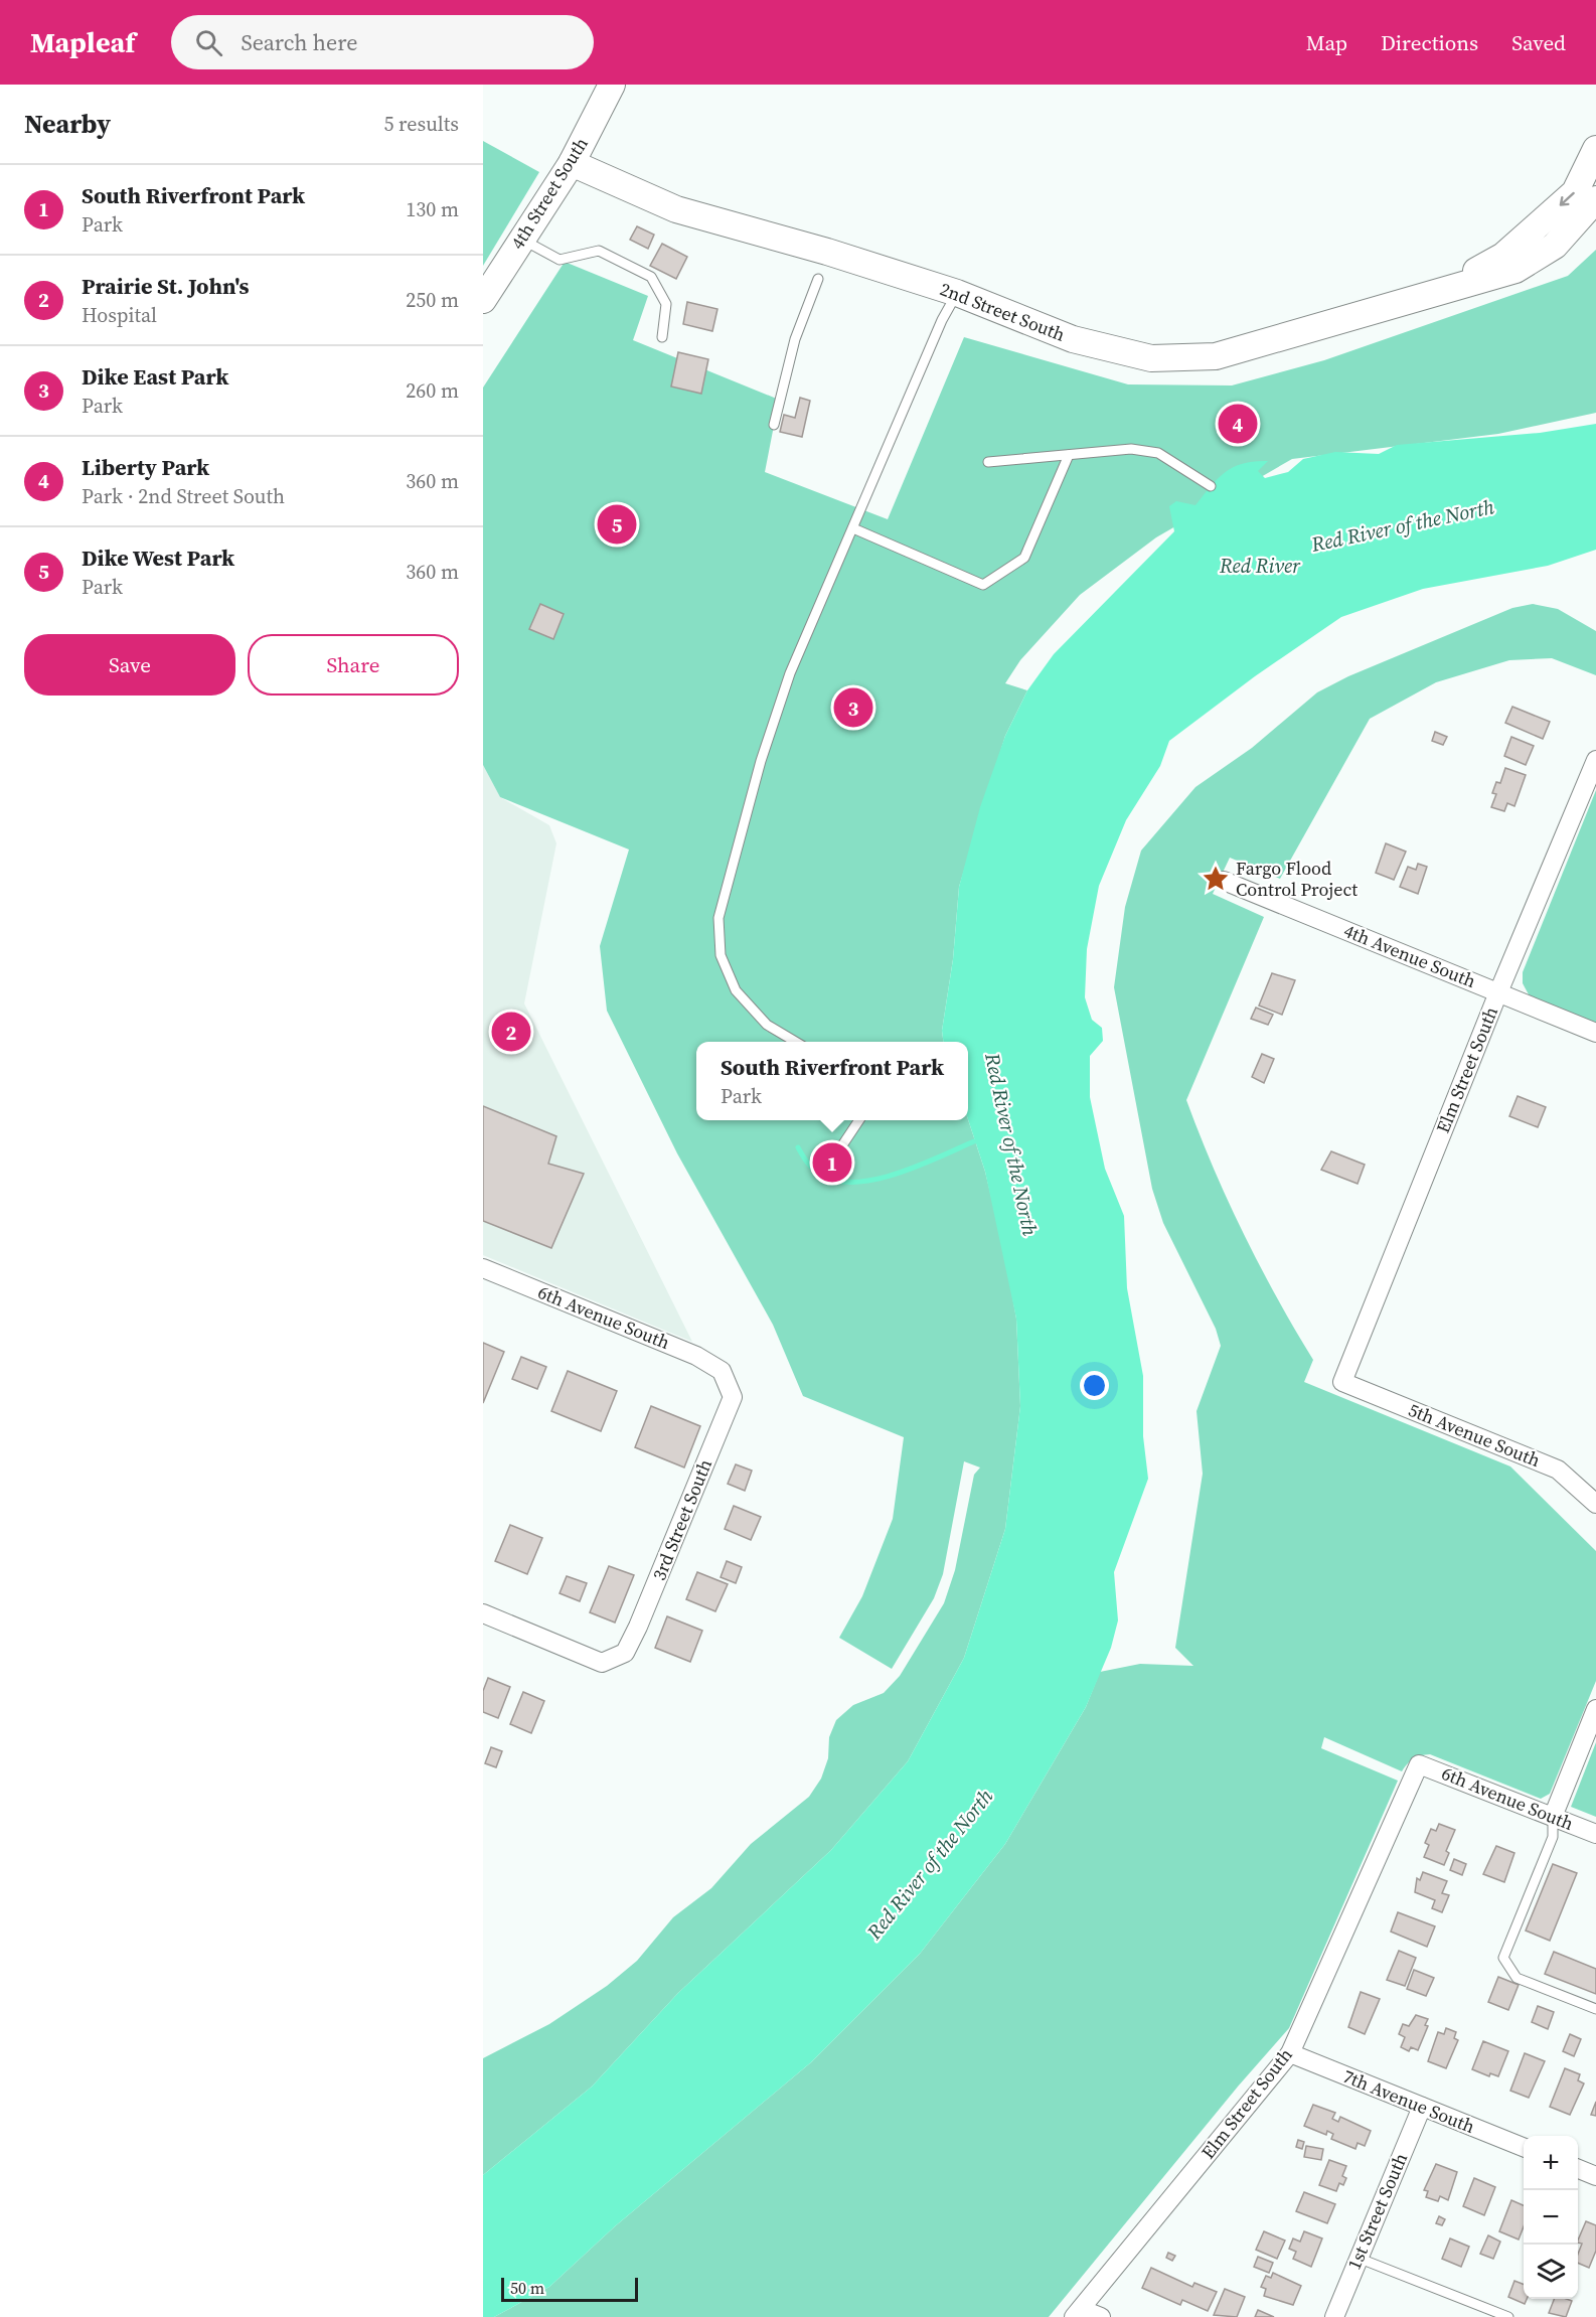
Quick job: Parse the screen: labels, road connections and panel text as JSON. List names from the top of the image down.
{
  "streets": {
    "street": [
      "4th Street South",
      "2nd Street South",
      "4th Avenue South",
      "Elm Street South",
      "6th Avenue South",
      "5th Avenue South",
      "3rd Street South",
      "7th Avenue South",
      "1st Street South"
    ]
  },
  "crossings": [
    ["4th Street South", "2nd Street South"],
    ["4th Avenue South", "Elm Street South"],
    ["Elm Street South", "6th Avenue South"],
    ["Elm Street South", "5th Avenue South"],
    ["Elm Street South", "7th Avenue South"],
    ["6th Avenue South", "3rd Street South"],
    ["7th Avenue South", "1st Street South"]
  ],
  "water": ["Red River of the North", "Red River"],
  "places": {
    "place": ["Fargo Flood Control Project"]
  },
  "scale_bar": "50 m",
  "page": {
    "header": "Mapleaf",
    "search": "Search here",
    "nav": ["Map", "Directions", "Saved"],
    "heading": ["Nearby", "5 results"],
    "list": [
      {
        "mark": "1",
        "name": "South Riverfront Park",
        "note": "Park",
        "value": "130 m"
      },
      {
        "mark": "2",
        "name": "Prairie St. John's",
        "note": "Hospital",
        "value": "250 m"
      },
      {
        "mark": "3",
        "name": "Dike East Park",
        "note": "Park",
        "value": "260 m"
      },
      {
        "mark": "4",
        "name": "Liberty Park",
        "note": "Park · 2nd Street South",
        "value": "360 m"
      },
      {
        "mark": "5",
        "name": "Dike West Park",
        "note": "Park",
        "value": "360 m"
      }
    ],
    "pins": [
      "4",
      "5",
      "3",
      "2",
      "1"
    ],
    "buttons": ["Save", "Share"],
    "popup": ["South Riverfront Park", "Park"],
    "map_buttons": ["+", "−"],
    "scale": "50 m"
  }
}
